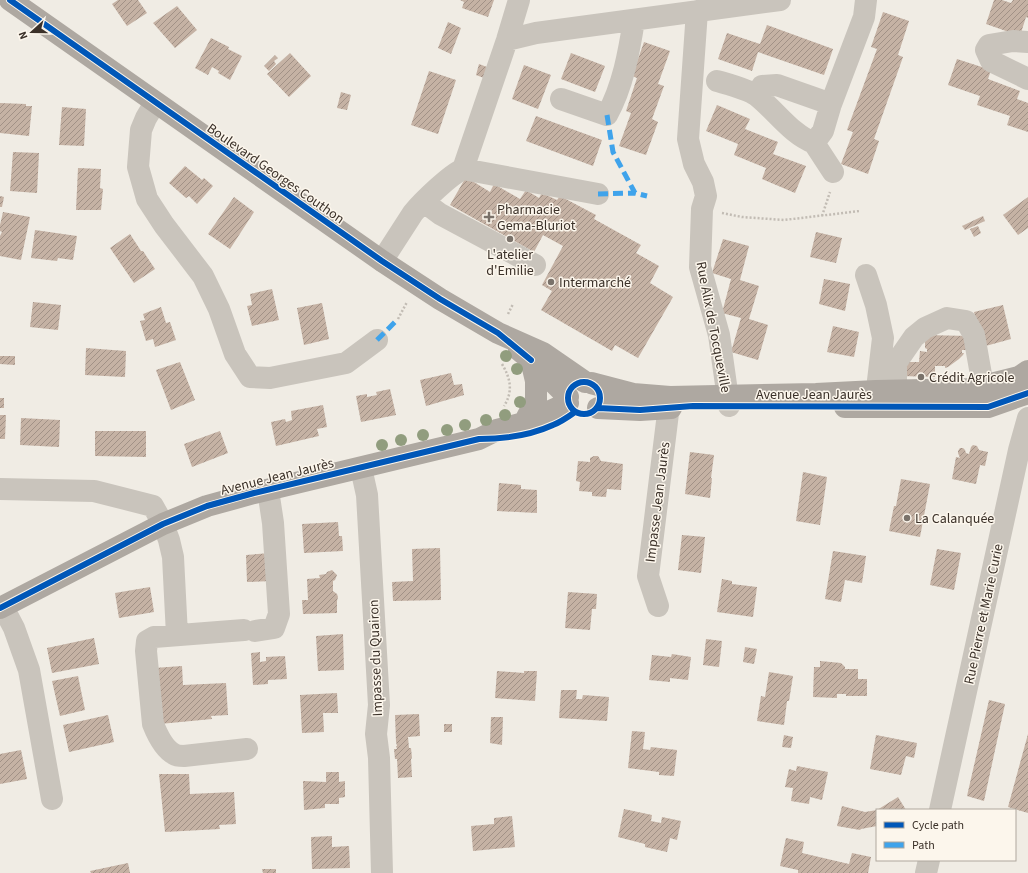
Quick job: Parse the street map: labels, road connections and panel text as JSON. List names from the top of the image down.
{
  "streets": {
    "main road": ["Boulevard Georges Couthon", "Avenue Jean Jaurès"],
    "street": [
      "Rue Alix de Tocqueville",
      "Impasse Jean Jaurès",
      "Rue Pierre et Marie Curie",
      "Impasse du Quairon"
    ]
  },
  "crossings": [
    ["Boulevard Georges Couthon", "Avenue Jean Jaurès"],
    ["Rue Alix de Tocqueville", "Avenue Jean Jaurès"],
    ["Avenue Jean Jaurès", "Impasse Jean Jaurès"],
    ["Avenue Jean Jaurès", "Impasse du Quairon"]
  ],
  "places": {
    "health": ["Pharmacie Gema-Bluriot"],
    "other": [
      "L'atelier d'Emilie",
      "Intermarché",
      "Crédit Agricole",
      "La Calanquée"
    ]
  },
  "legend": ["Cycle path", "Path"],
  "north": "left"
}
